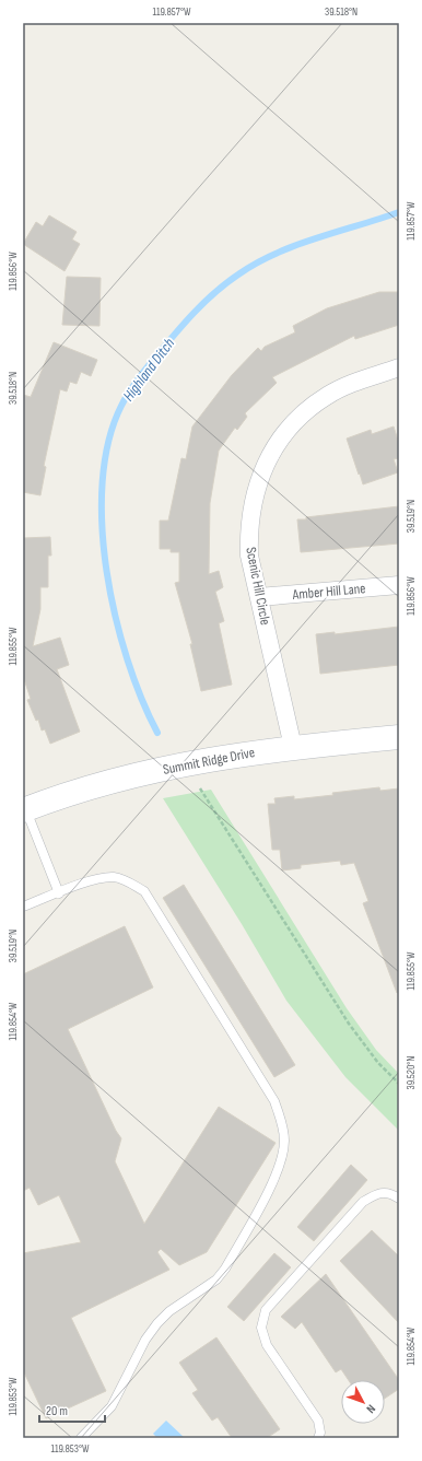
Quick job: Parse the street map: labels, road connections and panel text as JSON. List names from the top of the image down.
{
  "streets": {
    "street": ["Scenic Hill Circle", "Amber Hill Lane", "Summit Ridge Drive"]
  },
  "crossings": [
    ["Scenic Hill Circle", "Amber Hill Lane"],
    ["Scenic Hill Circle", "Summit Ridge Drive"]
  ],
  "water": ["Highland Ditch"],
  "scale_bar": "20 m",
  "north": "bottom right",
  "coordinates": [
    "119.857°W",
    "39.518°N",
    "119.856°W",
    "39.519°N",
    "119.855°W",
    "119.854°W",
    "39.520°N",
    "119.853°W"
  ]
}
